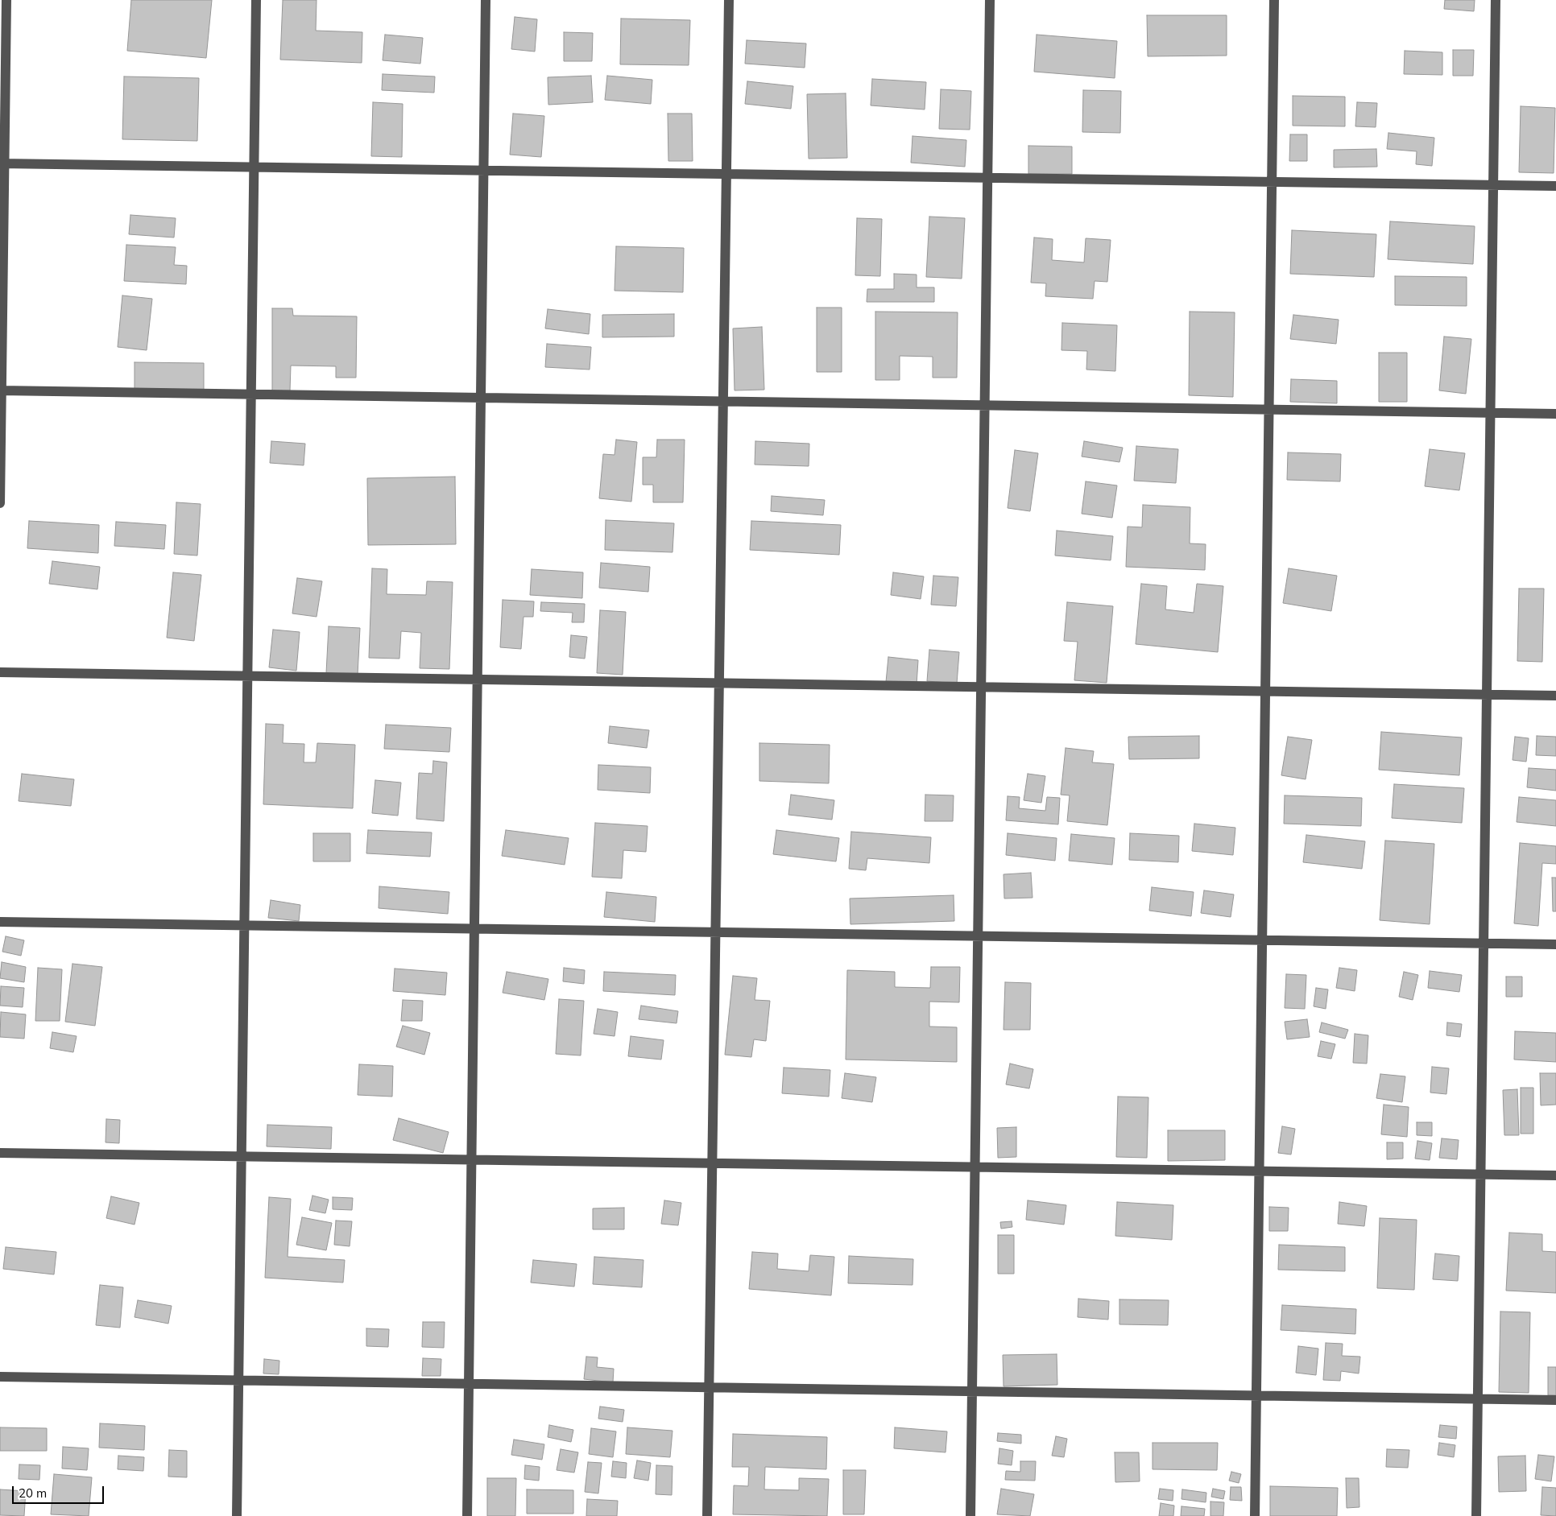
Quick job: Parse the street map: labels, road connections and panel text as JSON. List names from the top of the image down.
{
  "scale_bar": "20 m"
}
